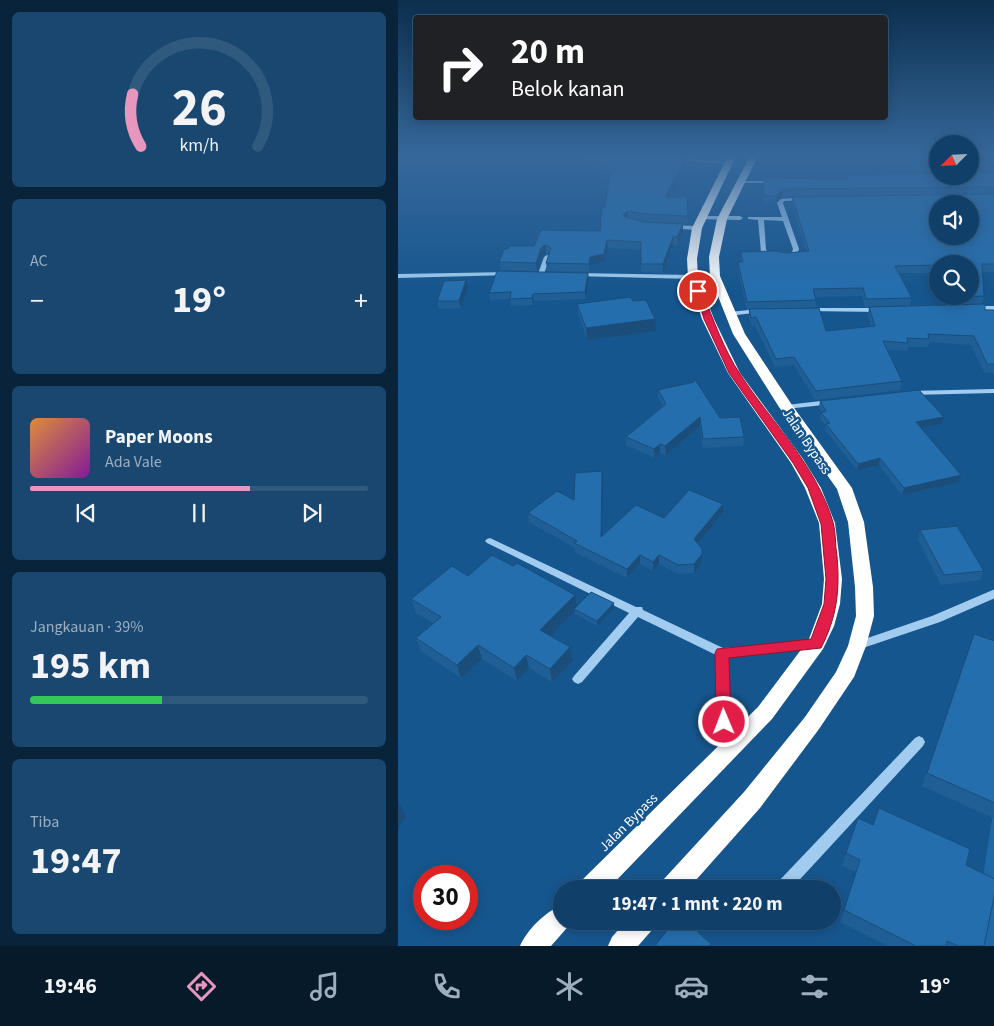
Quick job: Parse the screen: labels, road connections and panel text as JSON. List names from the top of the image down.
{
  "streets": {
    "highway": ["Jalan Bypass"]
  },
  "north": "bottom left",
  "page": {
    "turn": ["20 m", "Belok kanan"],
    "tile": [
      "AC",
      ["Jangkauan · 39%", "195 km"],
      ["Tiba", "19:47"]
    ],
    "heat": ["−", "19°", "+"],
    "song": ["Paper Moons", "Ada Vale"],
    "limit": "30",
    "trip": "19:47 · 1 mnt · 220 m",
    "tabs": ["19:46", "19°"],
    "gauge": ["26", "km/h"]
  }
}
